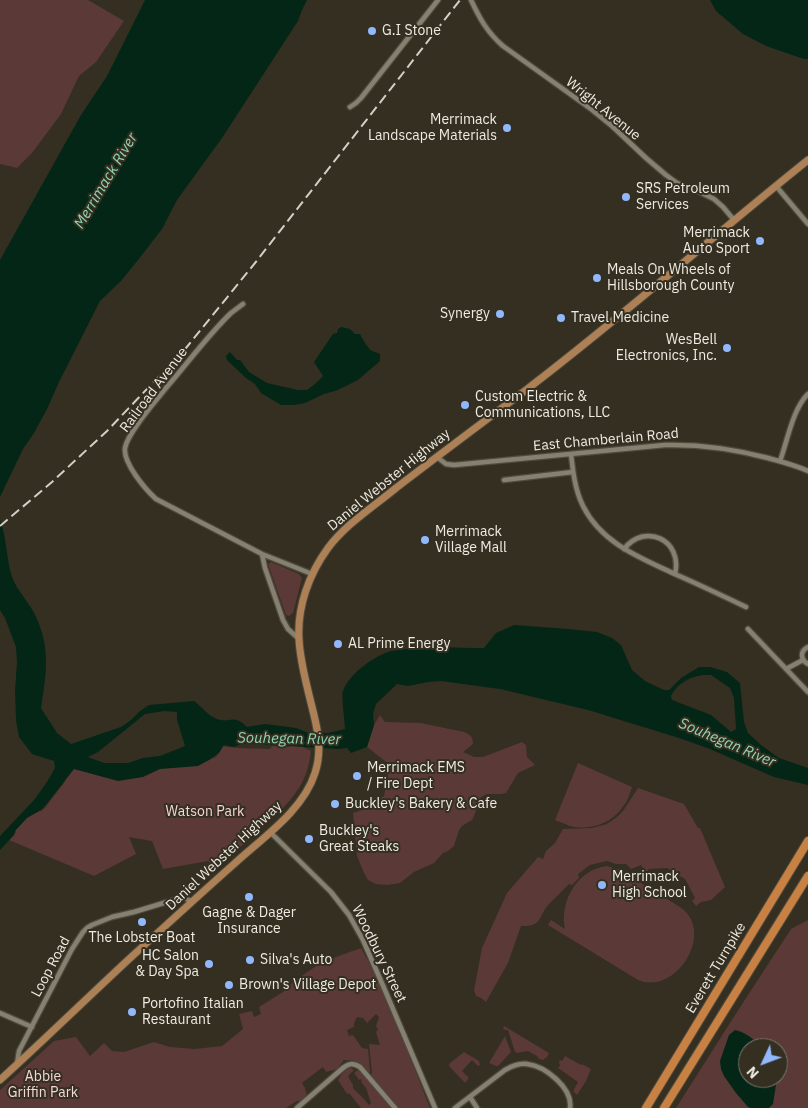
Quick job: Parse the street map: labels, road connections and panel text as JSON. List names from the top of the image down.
{
  "streets": {
    "highway": ["Everett Turnpike"],
    "main road": ["Daniel Webster Highway"],
    "street": [
      "Wright Avenue",
      "Railroad Avenue",
      "East Chamberlain Road",
      "Woodbury Street",
      "Loop Road"
    ]
  },
  "crossings": [
    ["Wright Avenue", "Daniel Webster Highway"],
    ["Railroad Avenue", "Daniel Webster Highway"],
    ["East Chamberlain Road", "Daniel Webster Highway"],
    ["Daniel Webster Highway", "Woodbury Street"],
    ["Daniel Webster Highway", "Loop Road"]
  ],
  "water": ["Merrimack River", "Souhegan River"],
  "parks": ["Watson Park", "Abbie Griffin Park"],
  "places": [
    "G.I Stone",
    "Merrimack Landscape Materials",
    "SRS Petroleum Services",
    "Merrimack Auto Sport",
    "Meals On Wheels of Hillsborough County",
    "Synergy",
    "Travel Medicine",
    "WesBell Electronics, Inc.",
    "Custom Electric & Communications, LLC",
    "Merrimack Village Mall",
    "AL Prime Energy",
    "Merrimack EMS / Fire Dept",
    "Buckley's Bakery & Cafe",
    "Buckley's Great Steaks",
    "Merrimack High School",
    "Gagne & Dager Insurance",
    "The Lobster Boat",
    "Silva's Auto",
    "HC Salon & Day Spa",
    "Brown's Village Depot",
    "Portofino Italian Restaurant"
  ],
  "north": "bottom left"
}
